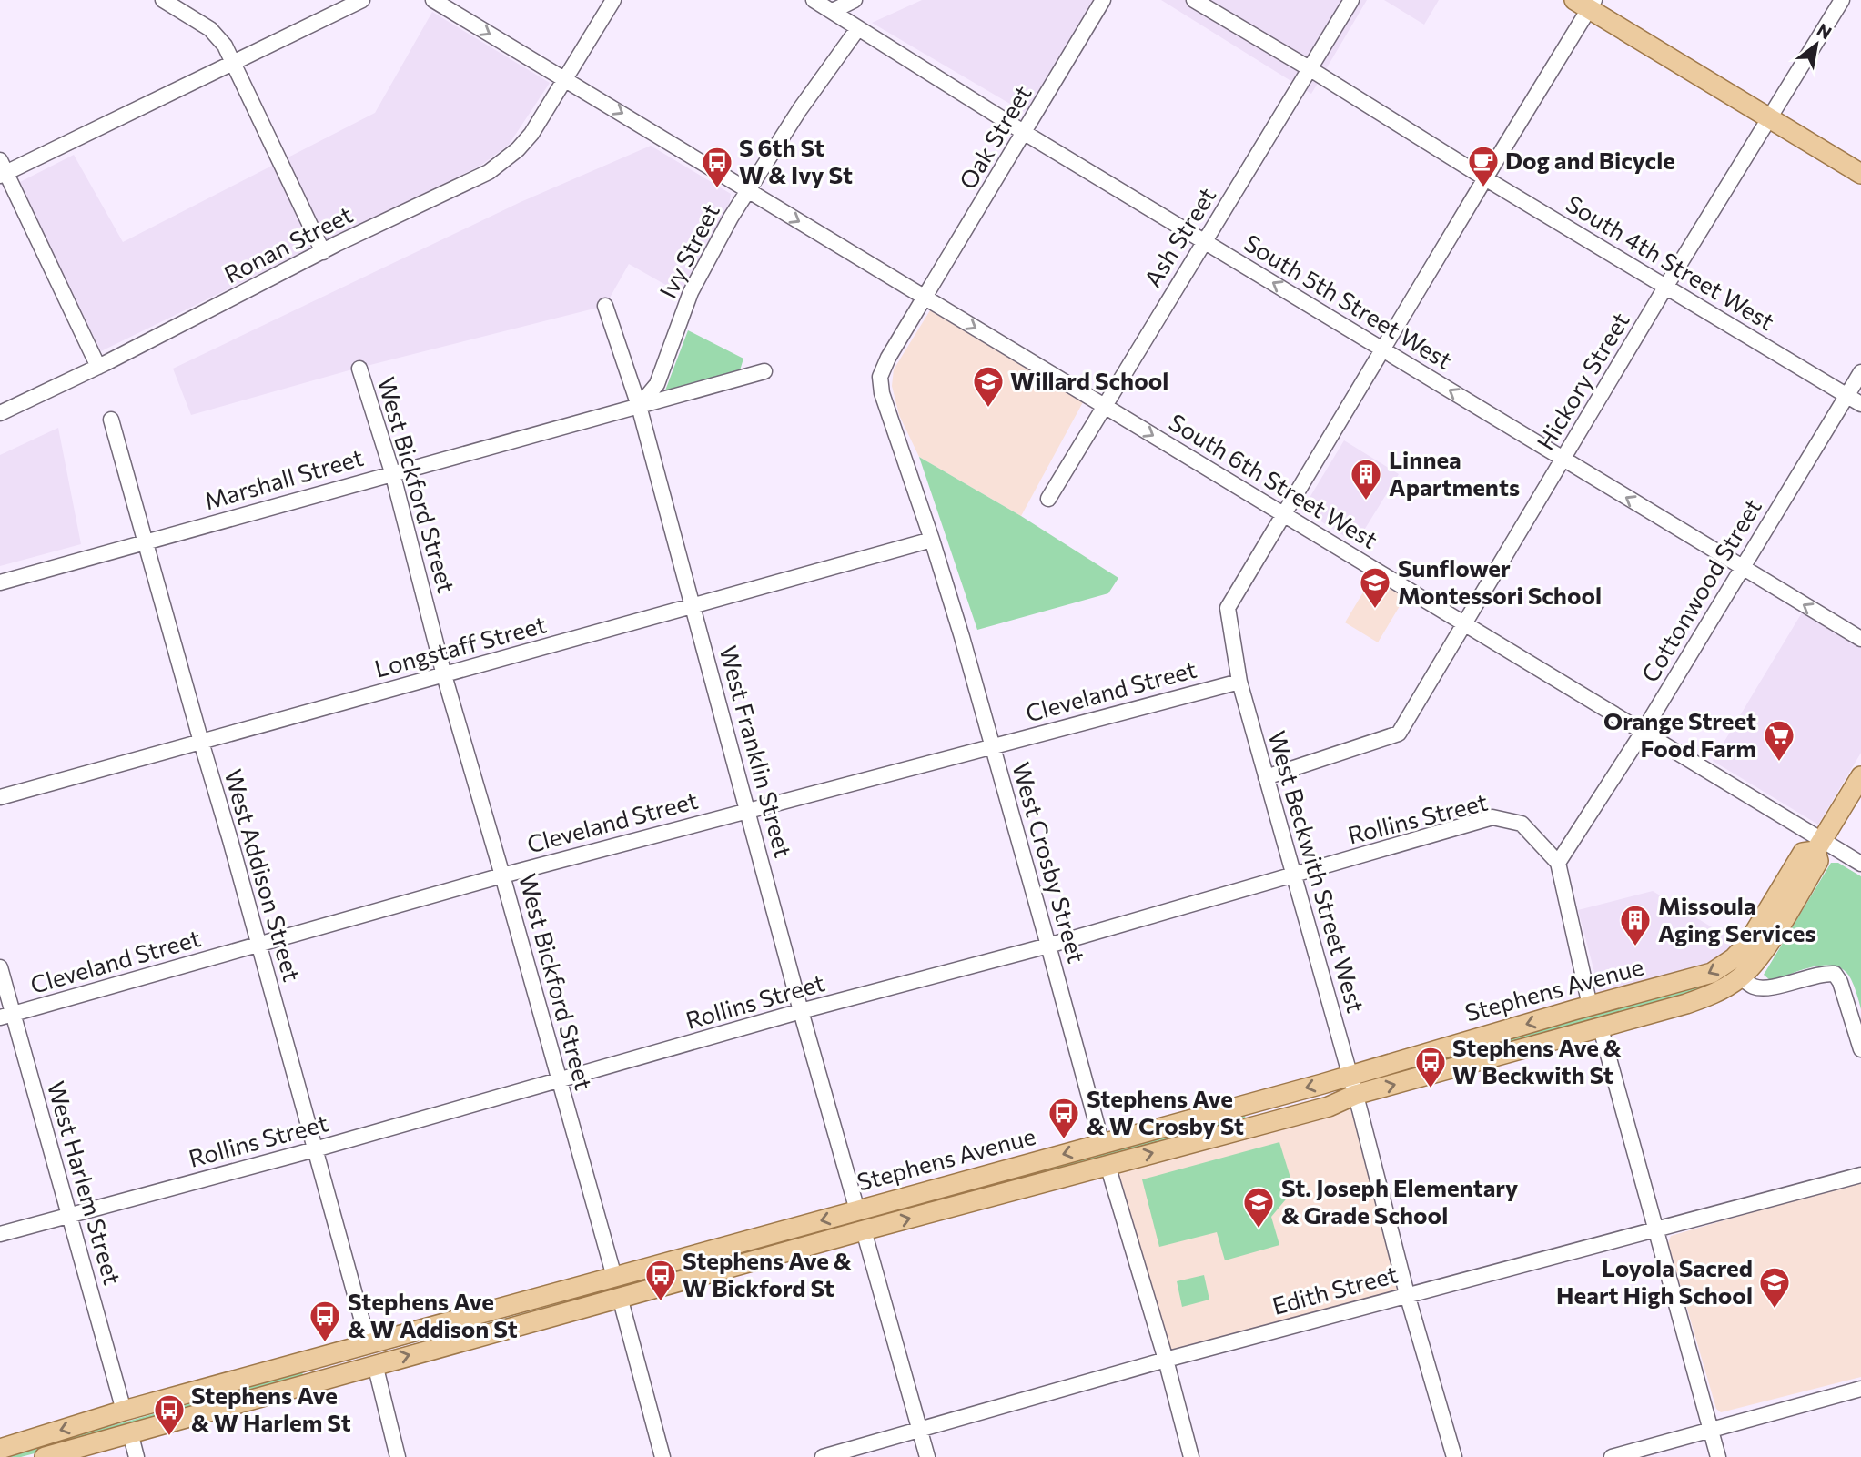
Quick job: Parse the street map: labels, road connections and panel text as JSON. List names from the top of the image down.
{
  "streets": {
    "main road": ["Stephens Avenue"],
    "street": [
      "Oak Street",
      "Ash Street",
      "Ronan Street",
      "Ivy Street",
      "South 4th Street West",
      "South 5th Street West",
      "Hickory Street",
      "Marshall Street",
      "South 6th Street West",
      "West Bickford Street",
      "Cottonwood Street",
      "Longstaff Street",
      "Cleveland Street",
      "West Franklin Street",
      "Rollins Street",
      "West Crosby Street",
      "West Beckwith Street West",
      "West Addison Street",
      "West Harlem Street",
      "Edith Street"
    ]
  },
  "crossings": [
    ["Oak Street", "South 5th Street West"],
    ["Oak Street", "South 6th Street West"],
    ["Oak Street", "West Crosby Street"],
    ["Ash Street", "South 4th Street West"],
    ["Ash Street", "South 5th Street West"],
    ["Ash Street", "South 6th Street West"],
    ["Ronan Street", "South 6th Street West"],
    ["Ivy Street", "South 5th Street West"],
    ["Ivy Street", "Marshall Street"],
    ["Ivy Street", "South 6th Street West"],
    ["Ivy Street", "West Franklin Street"],
    ["South 4th Street West", "Hickory Street"],
    ["South 4th Street West", "Cottonwood Street"],
    ["South 4th Street West", "West Beckwith Street West"],
    ["South 5th Street West", "Hickory Street"],
    ["South 5th Street West", "Cottonwood Street"],
    ["South 5th Street West", "West Beckwith Street West"],
    ["Hickory Street", "South 6th Street West"],
    ["Hickory Street", "West Beckwith Street West"],
    ["Marshall Street", "West Bickford Street"],
    ["Marshall Street", "West Franklin Street"],
    ["Marshall Street", "West Addison Street"],
    ["South 6th Street West", "Cottonwood Street"],
    ["South 6th Street West", "West Beckwith Street West"],
    ["South 6th Street West", "Stephens Avenue"],
    ["West Bickford Street", "Longstaff Street"],
    ["West Bickford Street", "Cleveland Street"],
    ["West Bickford Street", "Rollins Street"],
    ["West Bickford Street", "Stephens Avenue"],
    ["Cottonwood Street", "Rollins Street"],
    ["Longstaff Street", "West Franklin Street"],
    ["Longstaff Street", "West Crosby Street"],
    ["Longstaff Street", "West Addison Street"],
    ["Cleveland Street", "West Franklin Street"],
    ["Cleveland Street", "West Crosby Street"],
    ["Cleveland Street", "West Beckwith Street West"],
    ["Cleveland Street", "West Addison Street"],
    ["Cleveland Street", "West Harlem Street"],
    ["West Franklin Street", "Rollins Street"],
    ["West Franklin Street", "Stephens Avenue"],
    ["Rollins Street", "West Crosby Street"],
    ["Rollins Street", "West Beckwith Street West"],
    ["Rollins Street", "West Addison Street"],
    ["Rollins Street", "West Harlem Street"],
    ["West Crosby Street", "Stephens Avenue"],
    ["West Beckwith Street West", "Stephens Avenue"],
    ["West Beckwith Street West", "Edith Street"],
    ["West Addison Street", "Stephens Avenue"],
    ["Stephens Avenue", "West Harlem Street"]
  ],
  "one_way": ["South 5th Street West", "South 6th Street West"],
  "places": {
    "cafe": ["Dog and Bicycle"],
    "bus stop": [
      "S 6th St W & Ivy St",
      "Stephens Ave & W Beckwith St",
      "Stephens Ave & W Crosby St",
      "Stephens Ave & W Bickford St",
      "Stephens Ave & W Addison St",
      "Stephens Ave & W Harlem St"
    ],
    "school or university": [
      "Willard School",
      "Sunflower Montessori School",
      "St. Joseph Elementary & Grade School",
      "Loyola Sacred Heart High School"
    ],
    "building": ["Linnea Apartments", "Missoula Aging Services"],
    "supermarket": ["Orange Street Food Farm"]
  },
  "north": "top right"
}
